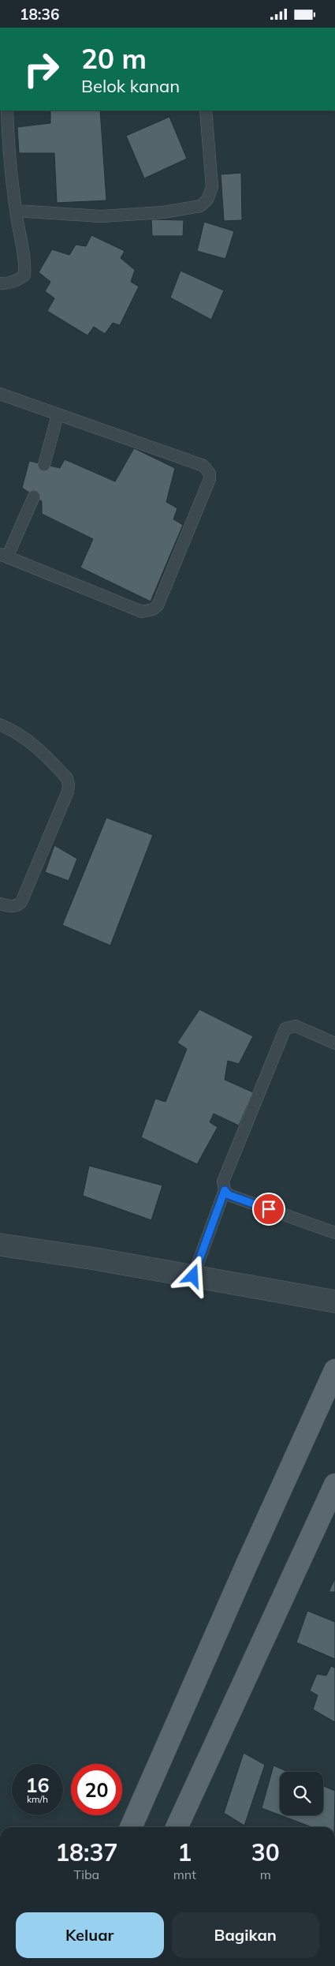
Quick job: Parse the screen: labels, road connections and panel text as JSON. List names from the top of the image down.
{
  "page": {
    "status": "18:36",
    "turn": ["20 m", "Belok kanan"],
    "speed": "16 km/h",
    "limit": "20",
    "eta": [
      "18:37",
      "Tiba",
      "1",
      "mnt",
      "30",
      "m"
    ],
    "buttons": ["Keluar", "Bagikan"]
  }
}
